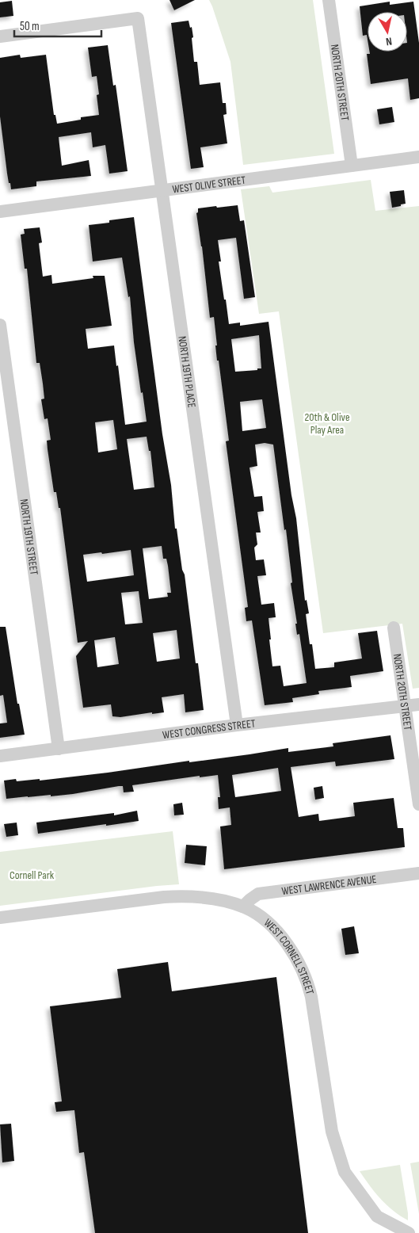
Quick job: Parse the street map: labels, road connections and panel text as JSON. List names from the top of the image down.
{
  "streets": {
    "street": [
      "NORTH 20TH STREET",
      "WEST OLIVE STREET",
      "NORTH 19TH PLACE",
      "NORTH 19TH STREET",
      "WEST CONGRESS STREET",
      "WEST LAWRENCE AVENUE",
      "WEST CORNELL STREET"
    ]
  },
  "crossings": [
    ["NORTH 20TH STREET", "WEST OLIVE STREET"],
    ["NORTH 20TH STREET", "WEST CONGRESS STREET"],
    ["WEST OLIVE STREET", "NORTH 19TH PLACE"],
    ["NORTH 19TH PLACE", "WEST CONGRESS STREET"],
    ["NORTH 19TH STREET", "WEST CONGRESS STREET"],
    ["WEST LAWRENCE AVENUE", "WEST CORNELL STREET"]
  ],
  "parks": ["20th & Olive Play Area", "Cornell Park"],
  "scale_bar": "50 m",
  "north": "bottom"
}
